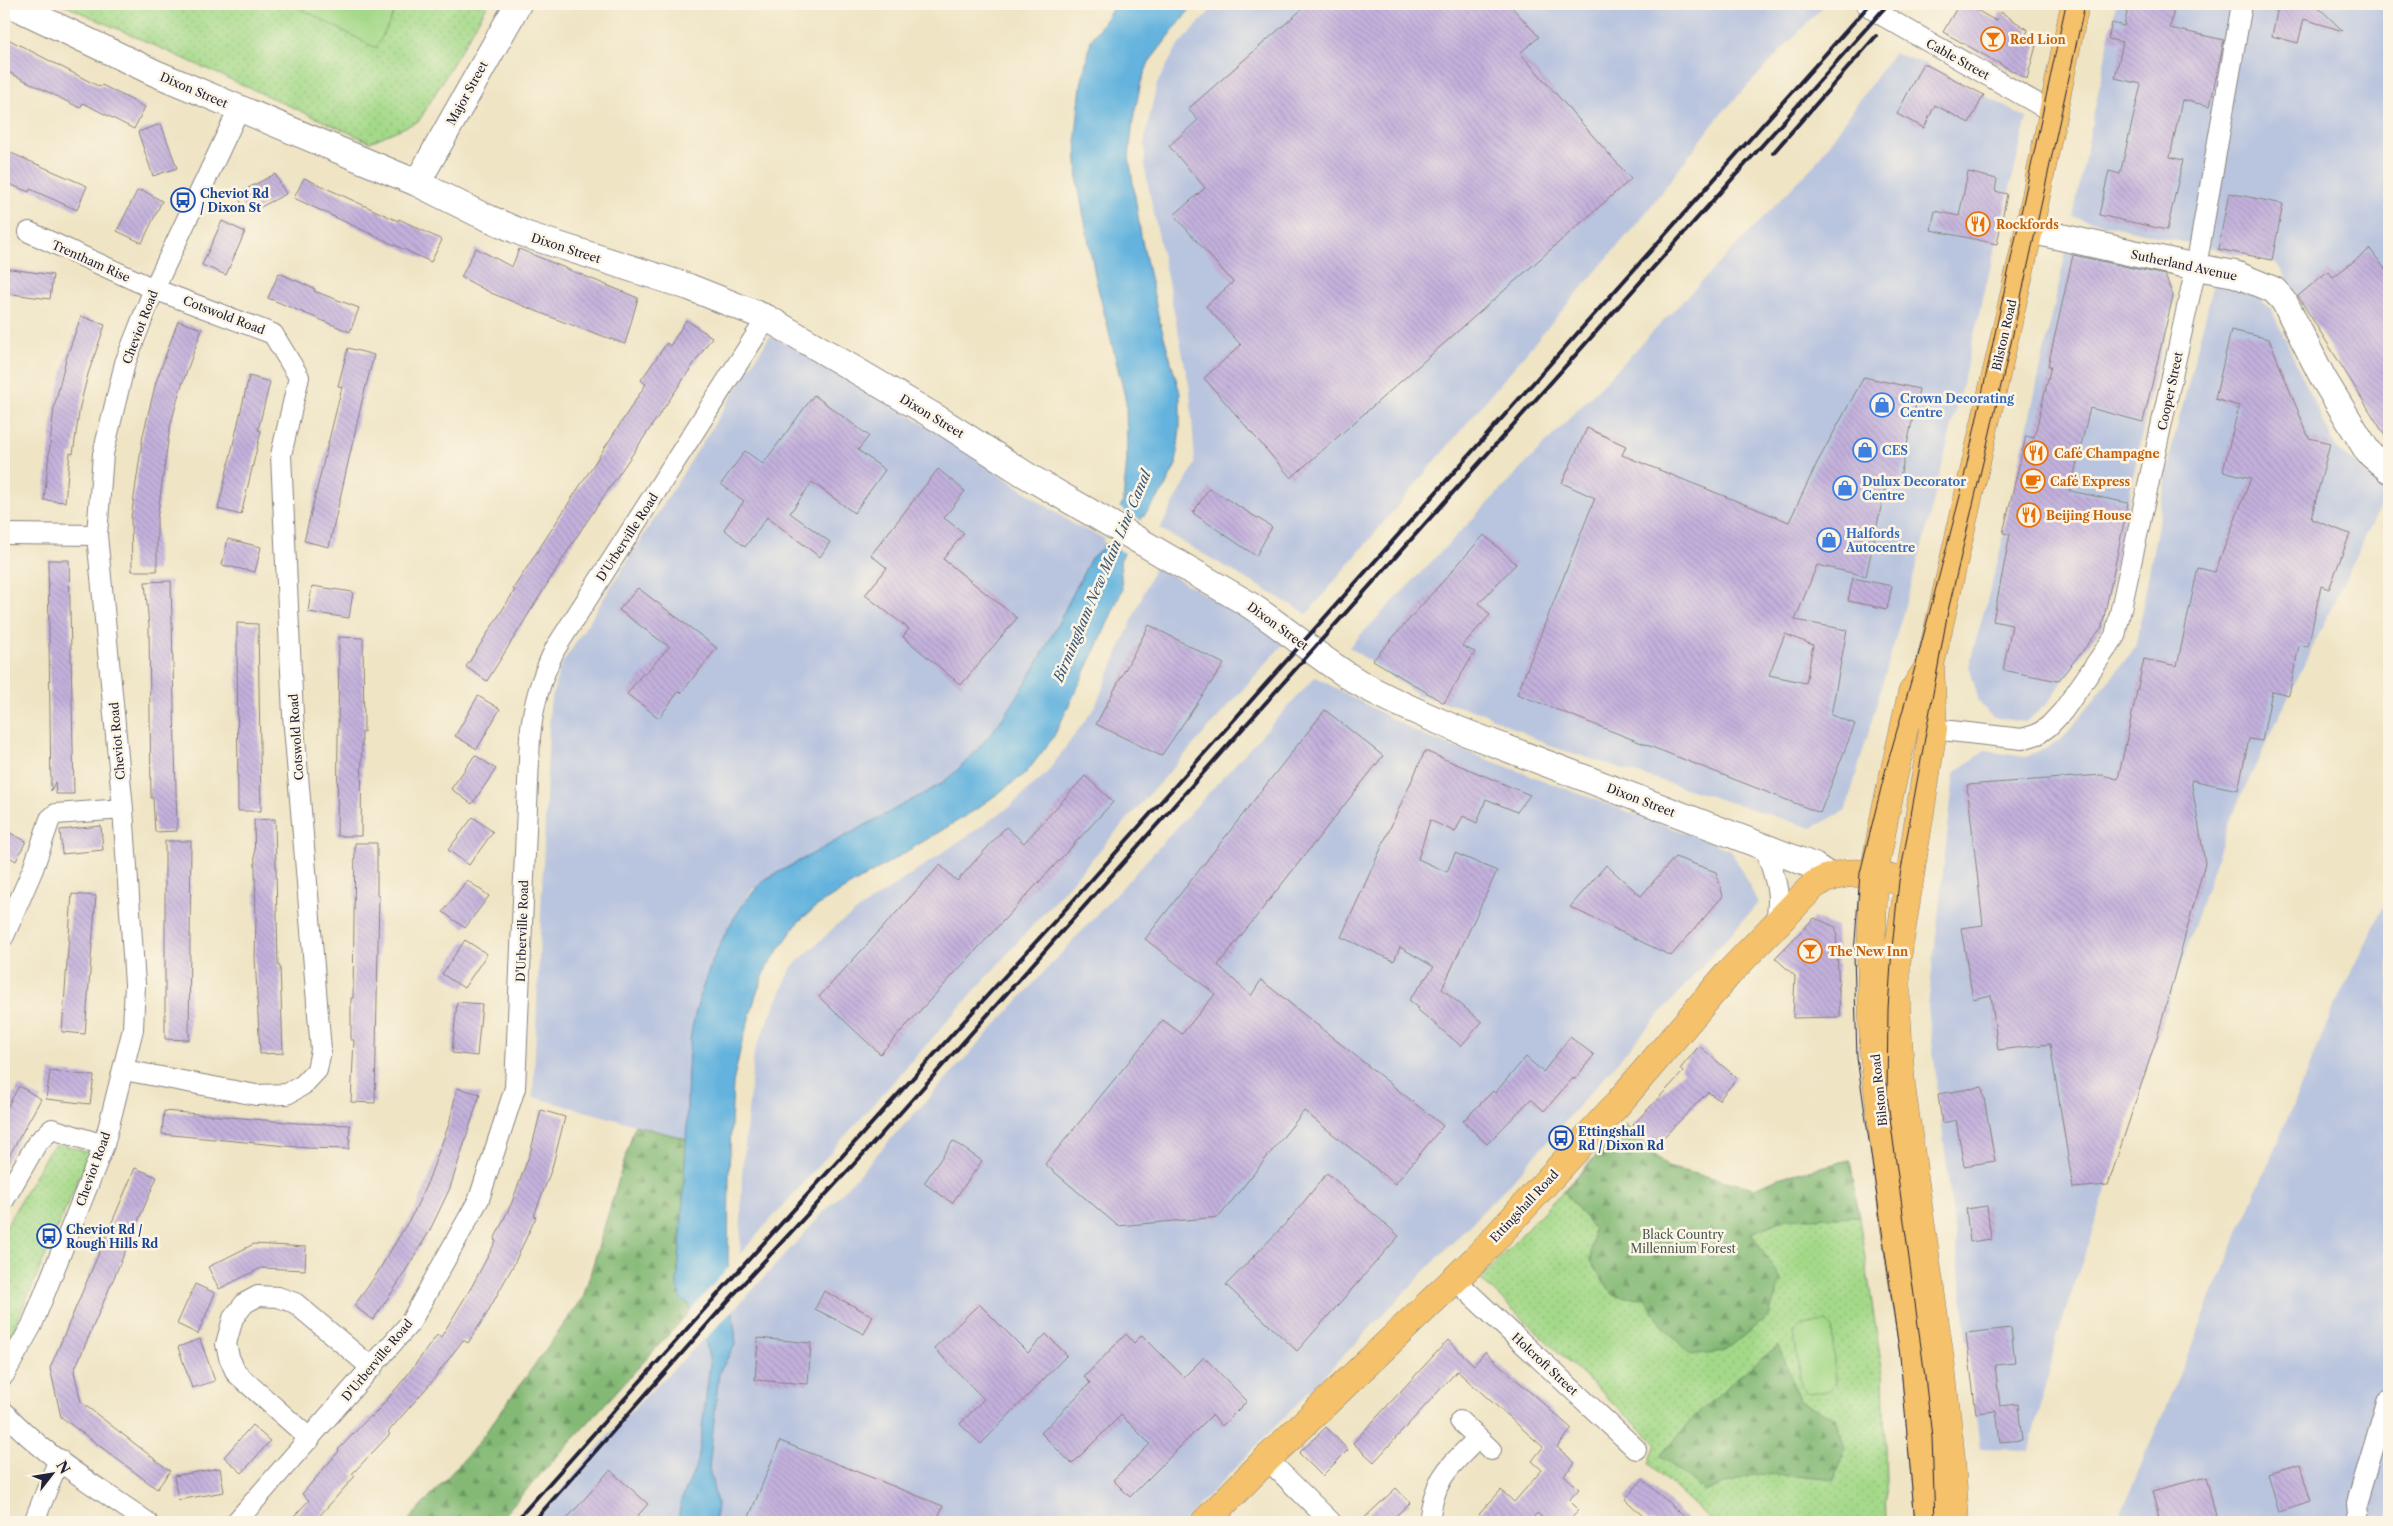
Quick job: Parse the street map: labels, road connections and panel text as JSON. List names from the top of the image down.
{
  "streets": {
    "main road": ["Bilston Road", "Ettingshall Road"],
    "street": [
      "Cable Street",
      "Dixon Street",
      "Major Street",
      "Trentham Rise",
      "Sutherland Avenue",
      "Cotswold Road",
      "Cheviot Road",
      "Cooper Street",
      "D'Urberville Road",
      "Holcroft Street"
    ]
  },
  "crossings": [
    ["Cable Street", "Bilston Road"],
    ["Dixon Street", "Major Street"],
    ["Dixon Street", "Cheviot Road"],
    ["Dixon Street", "D'Urberville Road"],
    ["Dixon Street", "Ettingshall Road"],
    ["Trentham Rise", "Cotswold Road"],
    ["Trentham Rise", "Cheviot Road"],
    ["Sutherland Avenue", "Bilston Road"],
    ["Sutherland Avenue", "Cooper Street"],
    ["Cotswold Road", "Cheviot Road"],
    ["Bilston Road", "Cooper Street"],
    ["Ettingshall Road", "Holcroft Street"]
  ],
  "water": ["Birmingham New Main Line Canal"],
  "parks": ["Black Country Millennium Forest"],
  "places": {
    "bar": ["Red Lion", "The New Inn"],
    "bus stop": ["Cheviot Rd / Dixon St", "Ettingshall Rd / Dixon Rd", "Cheviot Rd / Rough Hills Rd"],
    "restaurant": ["Rockfords", "Café Champagne", "Beijing House"],
    "shop": [
      "Crown Decorating Centre",
      "CES",
      "Dulux Decorator Centre",
      "Halfords Autocentre"
    ],
    "cafe": ["Café Express"]
  },
  "north": "top right"
}
